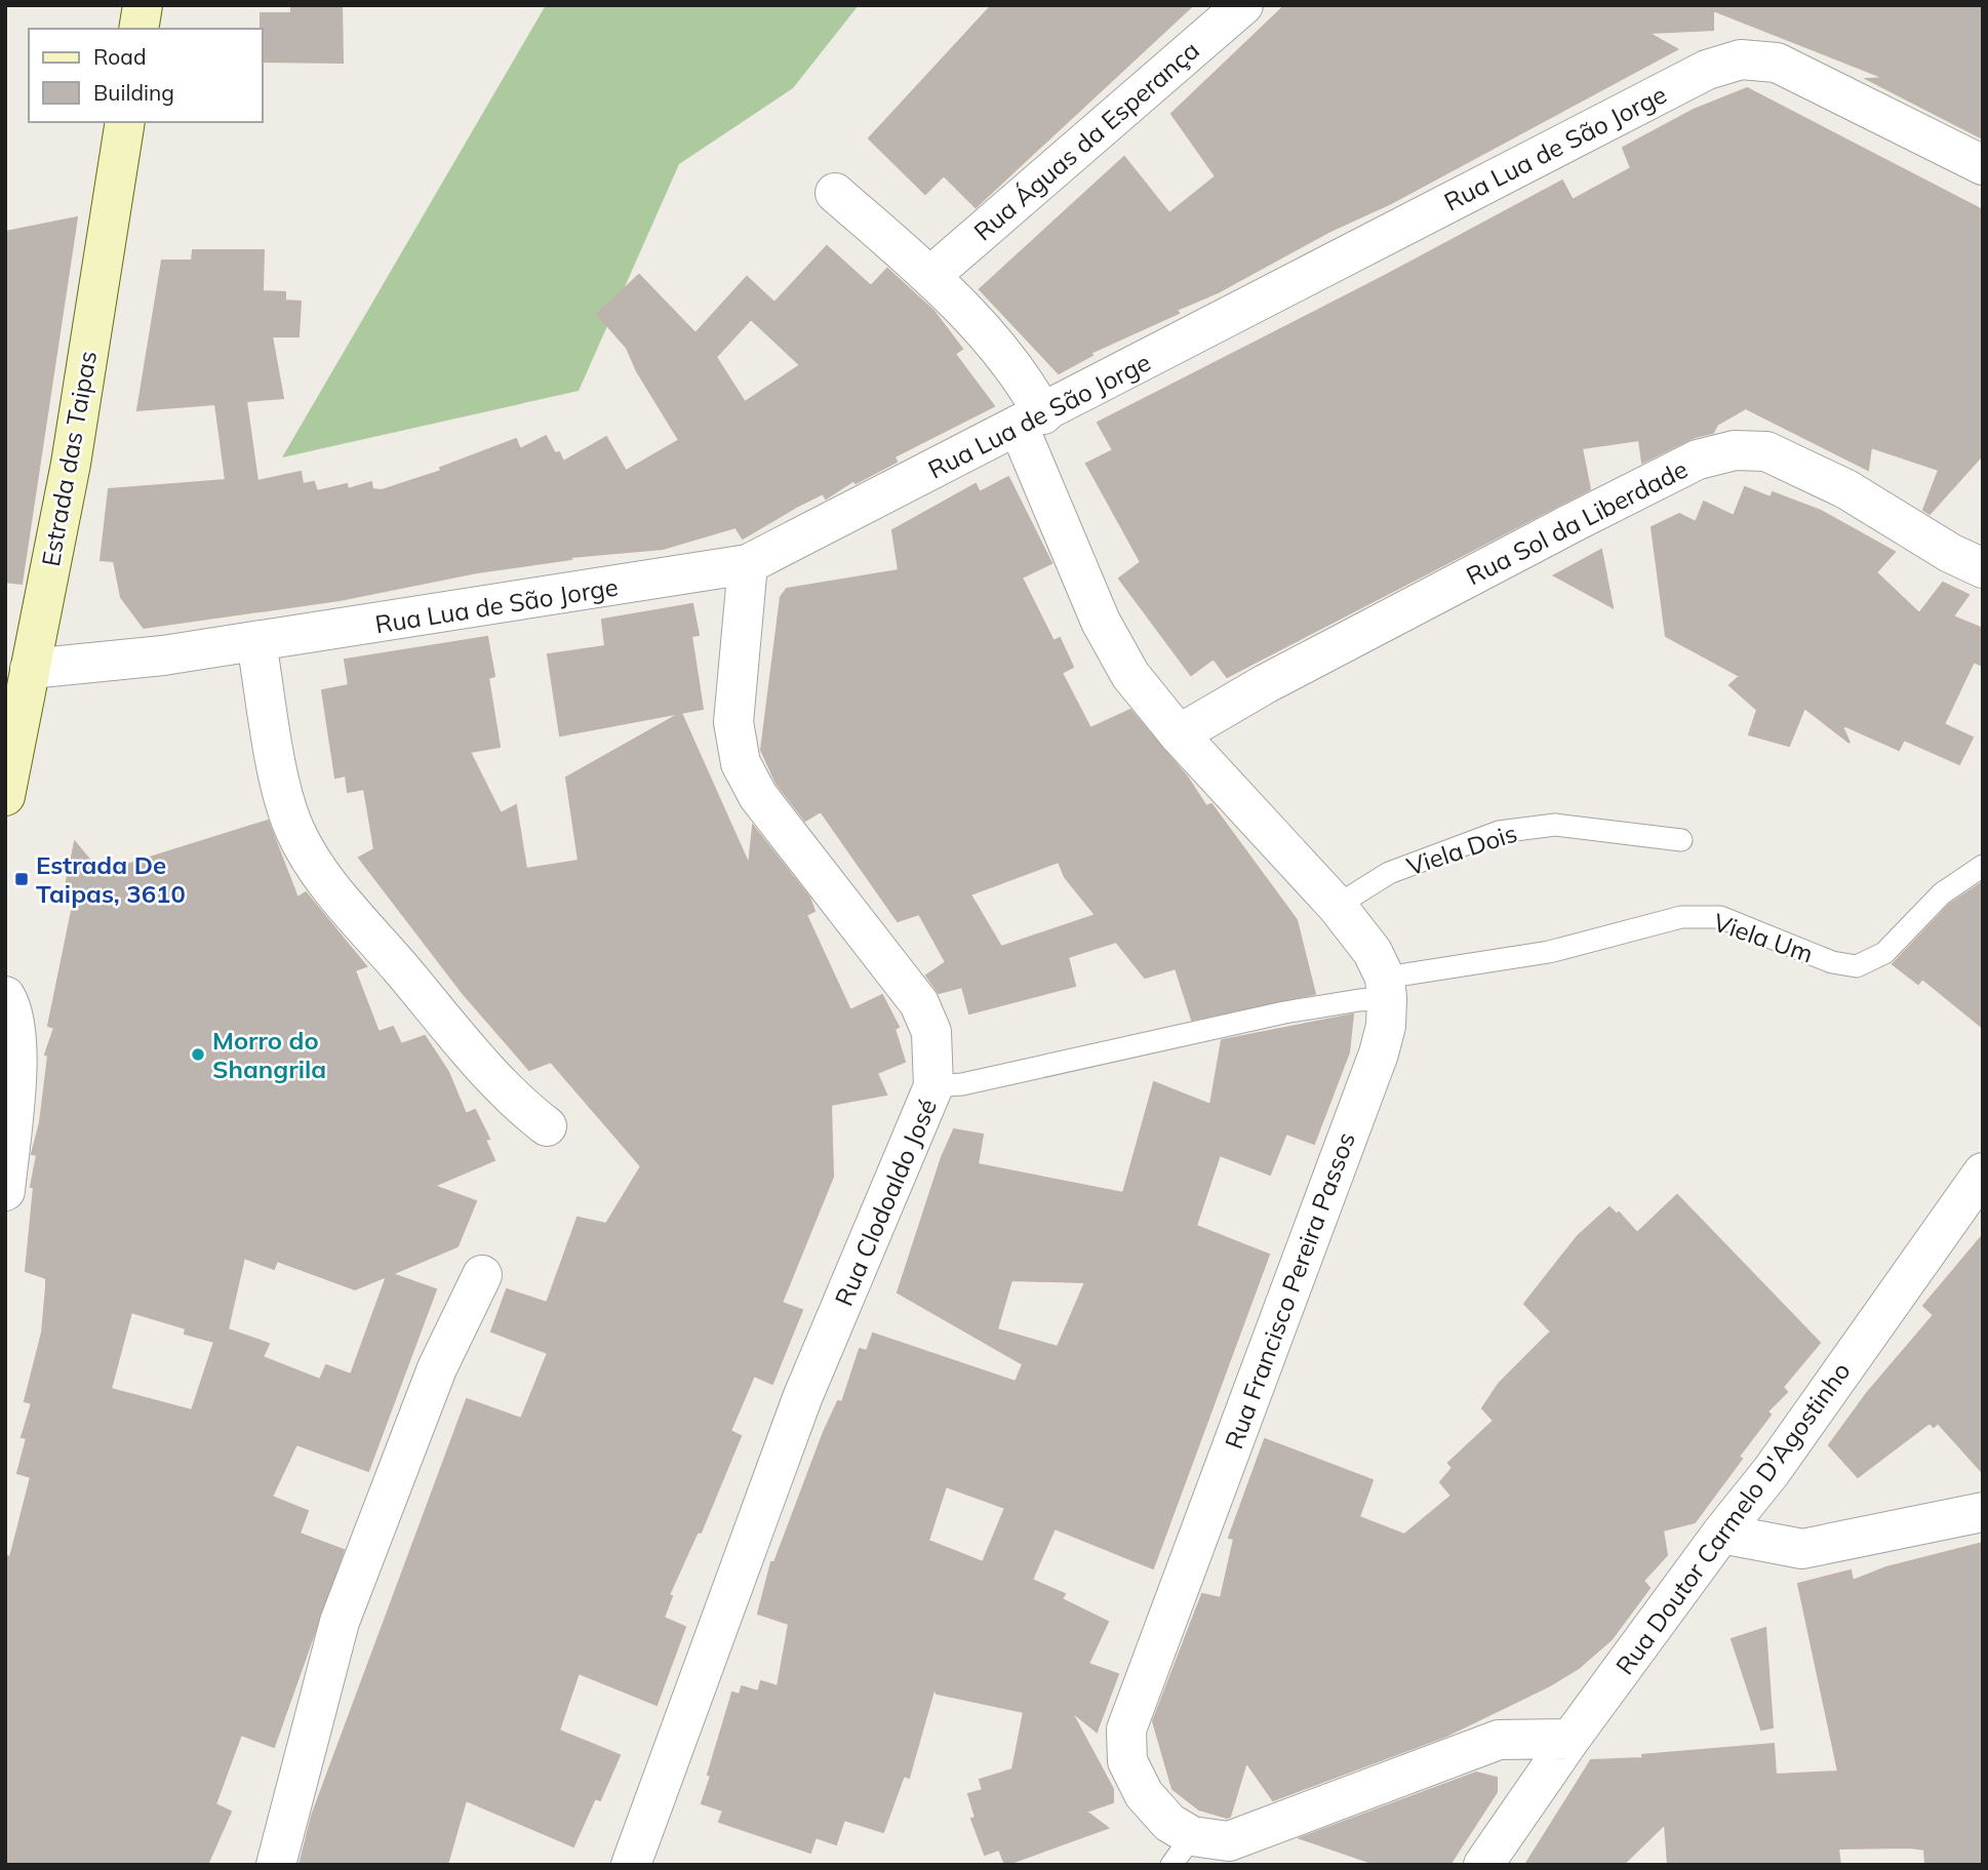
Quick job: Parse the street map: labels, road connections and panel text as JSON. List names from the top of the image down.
{
  "streets": {
    "main road": ["Estrada das Taipas"],
    "street": [
      "Rua Águas da Esperança",
      "Rua Lua de São Jorge",
      "Rua Sol da Liberdade",
      "Rua Clodoaldo José",
      "Rua Francisco Pereira Passos",
      "Rua Doutor Carmelo D'Agostinho"
    ],
    "lane": ["Viela Dois", "Viela Um"]
  },
  "crossings": [
    ["Rua Lua de São Jorge", "Estrada das Taipas"],
    ["Rua Lua de São Jorge", "Rua Clodoaldo José"],
    ["Viela Um", "Rua Clodoaldo José"],
    ["Viela Um", "Rua Francisco Pereira Passos"],
    ["Rua Francisco Pereira Passos", "Rua Doutor Carmelo D'Agostinho"]
  ],
  "places": {
    "transit": ["Estrada De Taipas, 3610"],
    "other": ["Morro do Shangrila"]
  },
  "legend": ["Road", "Building"]
}
